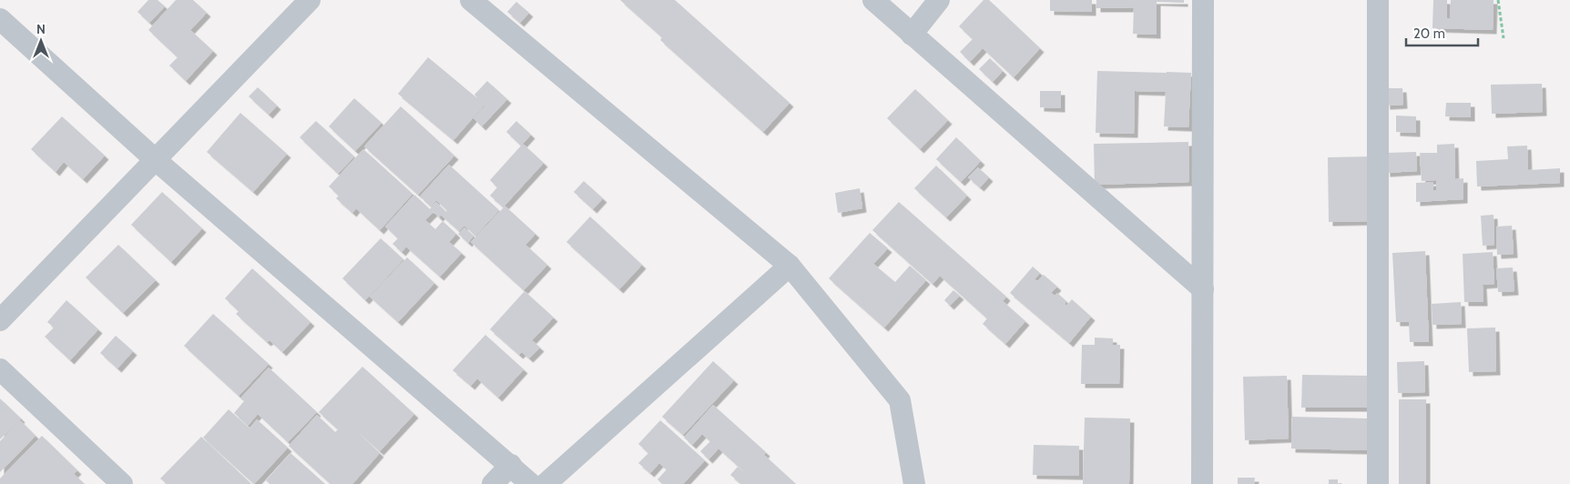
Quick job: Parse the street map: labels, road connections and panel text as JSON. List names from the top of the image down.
{
  "scale_bar": "20 m",
  "north": "top"
}
